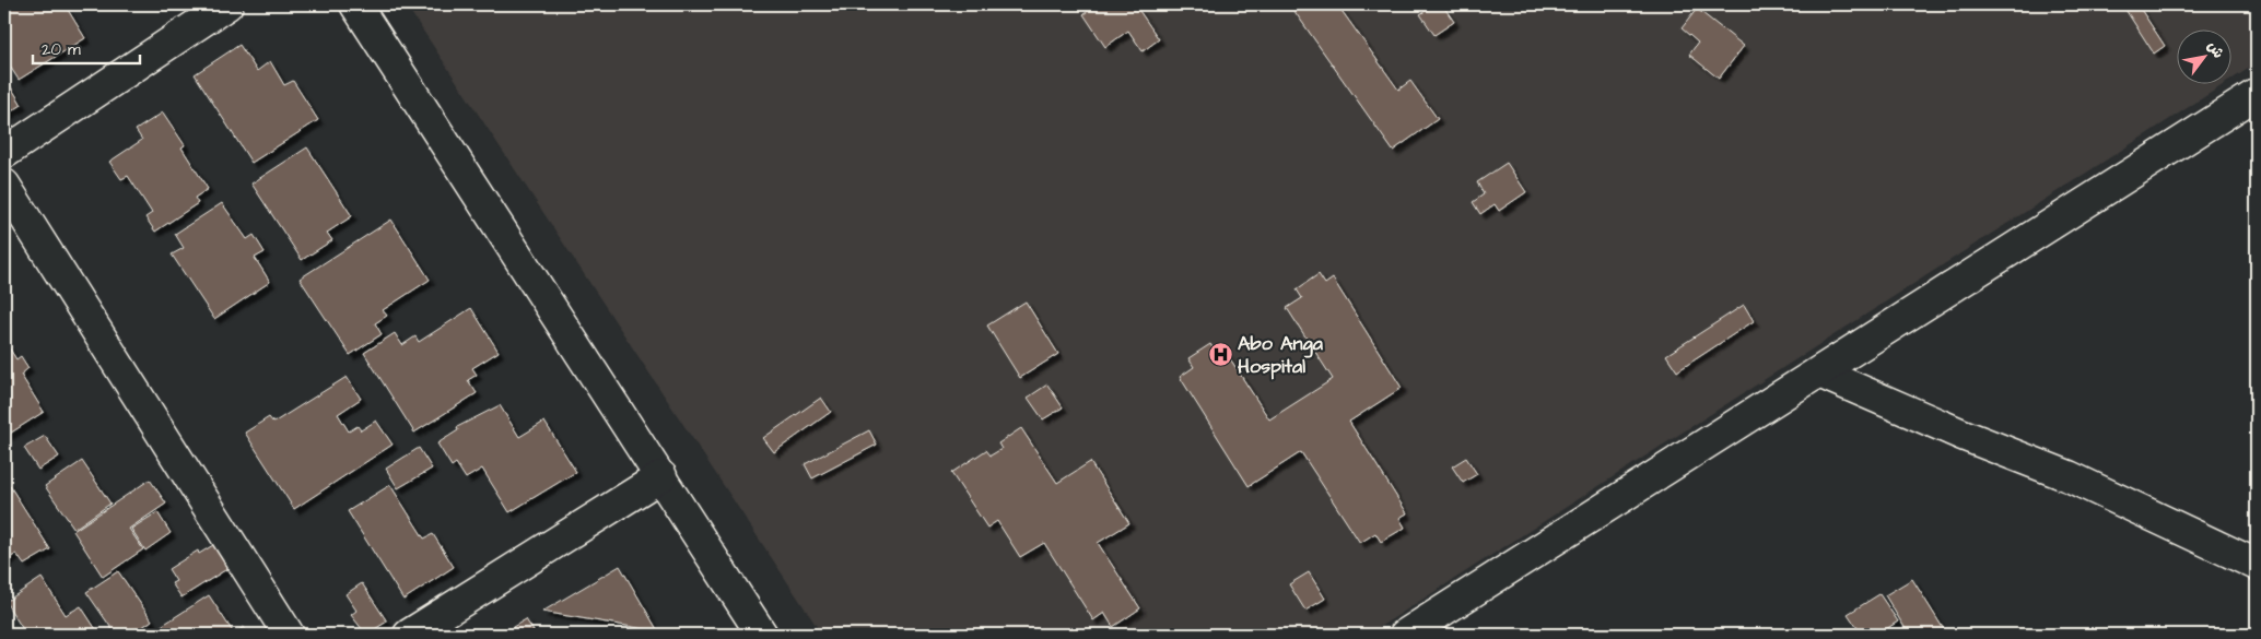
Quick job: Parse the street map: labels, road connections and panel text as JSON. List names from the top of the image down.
{
  "places": {
    "hospital": ["Abo Anga Hospital"]
  },
  "scale_bar": "20 m",
  "north": "top right"
}
